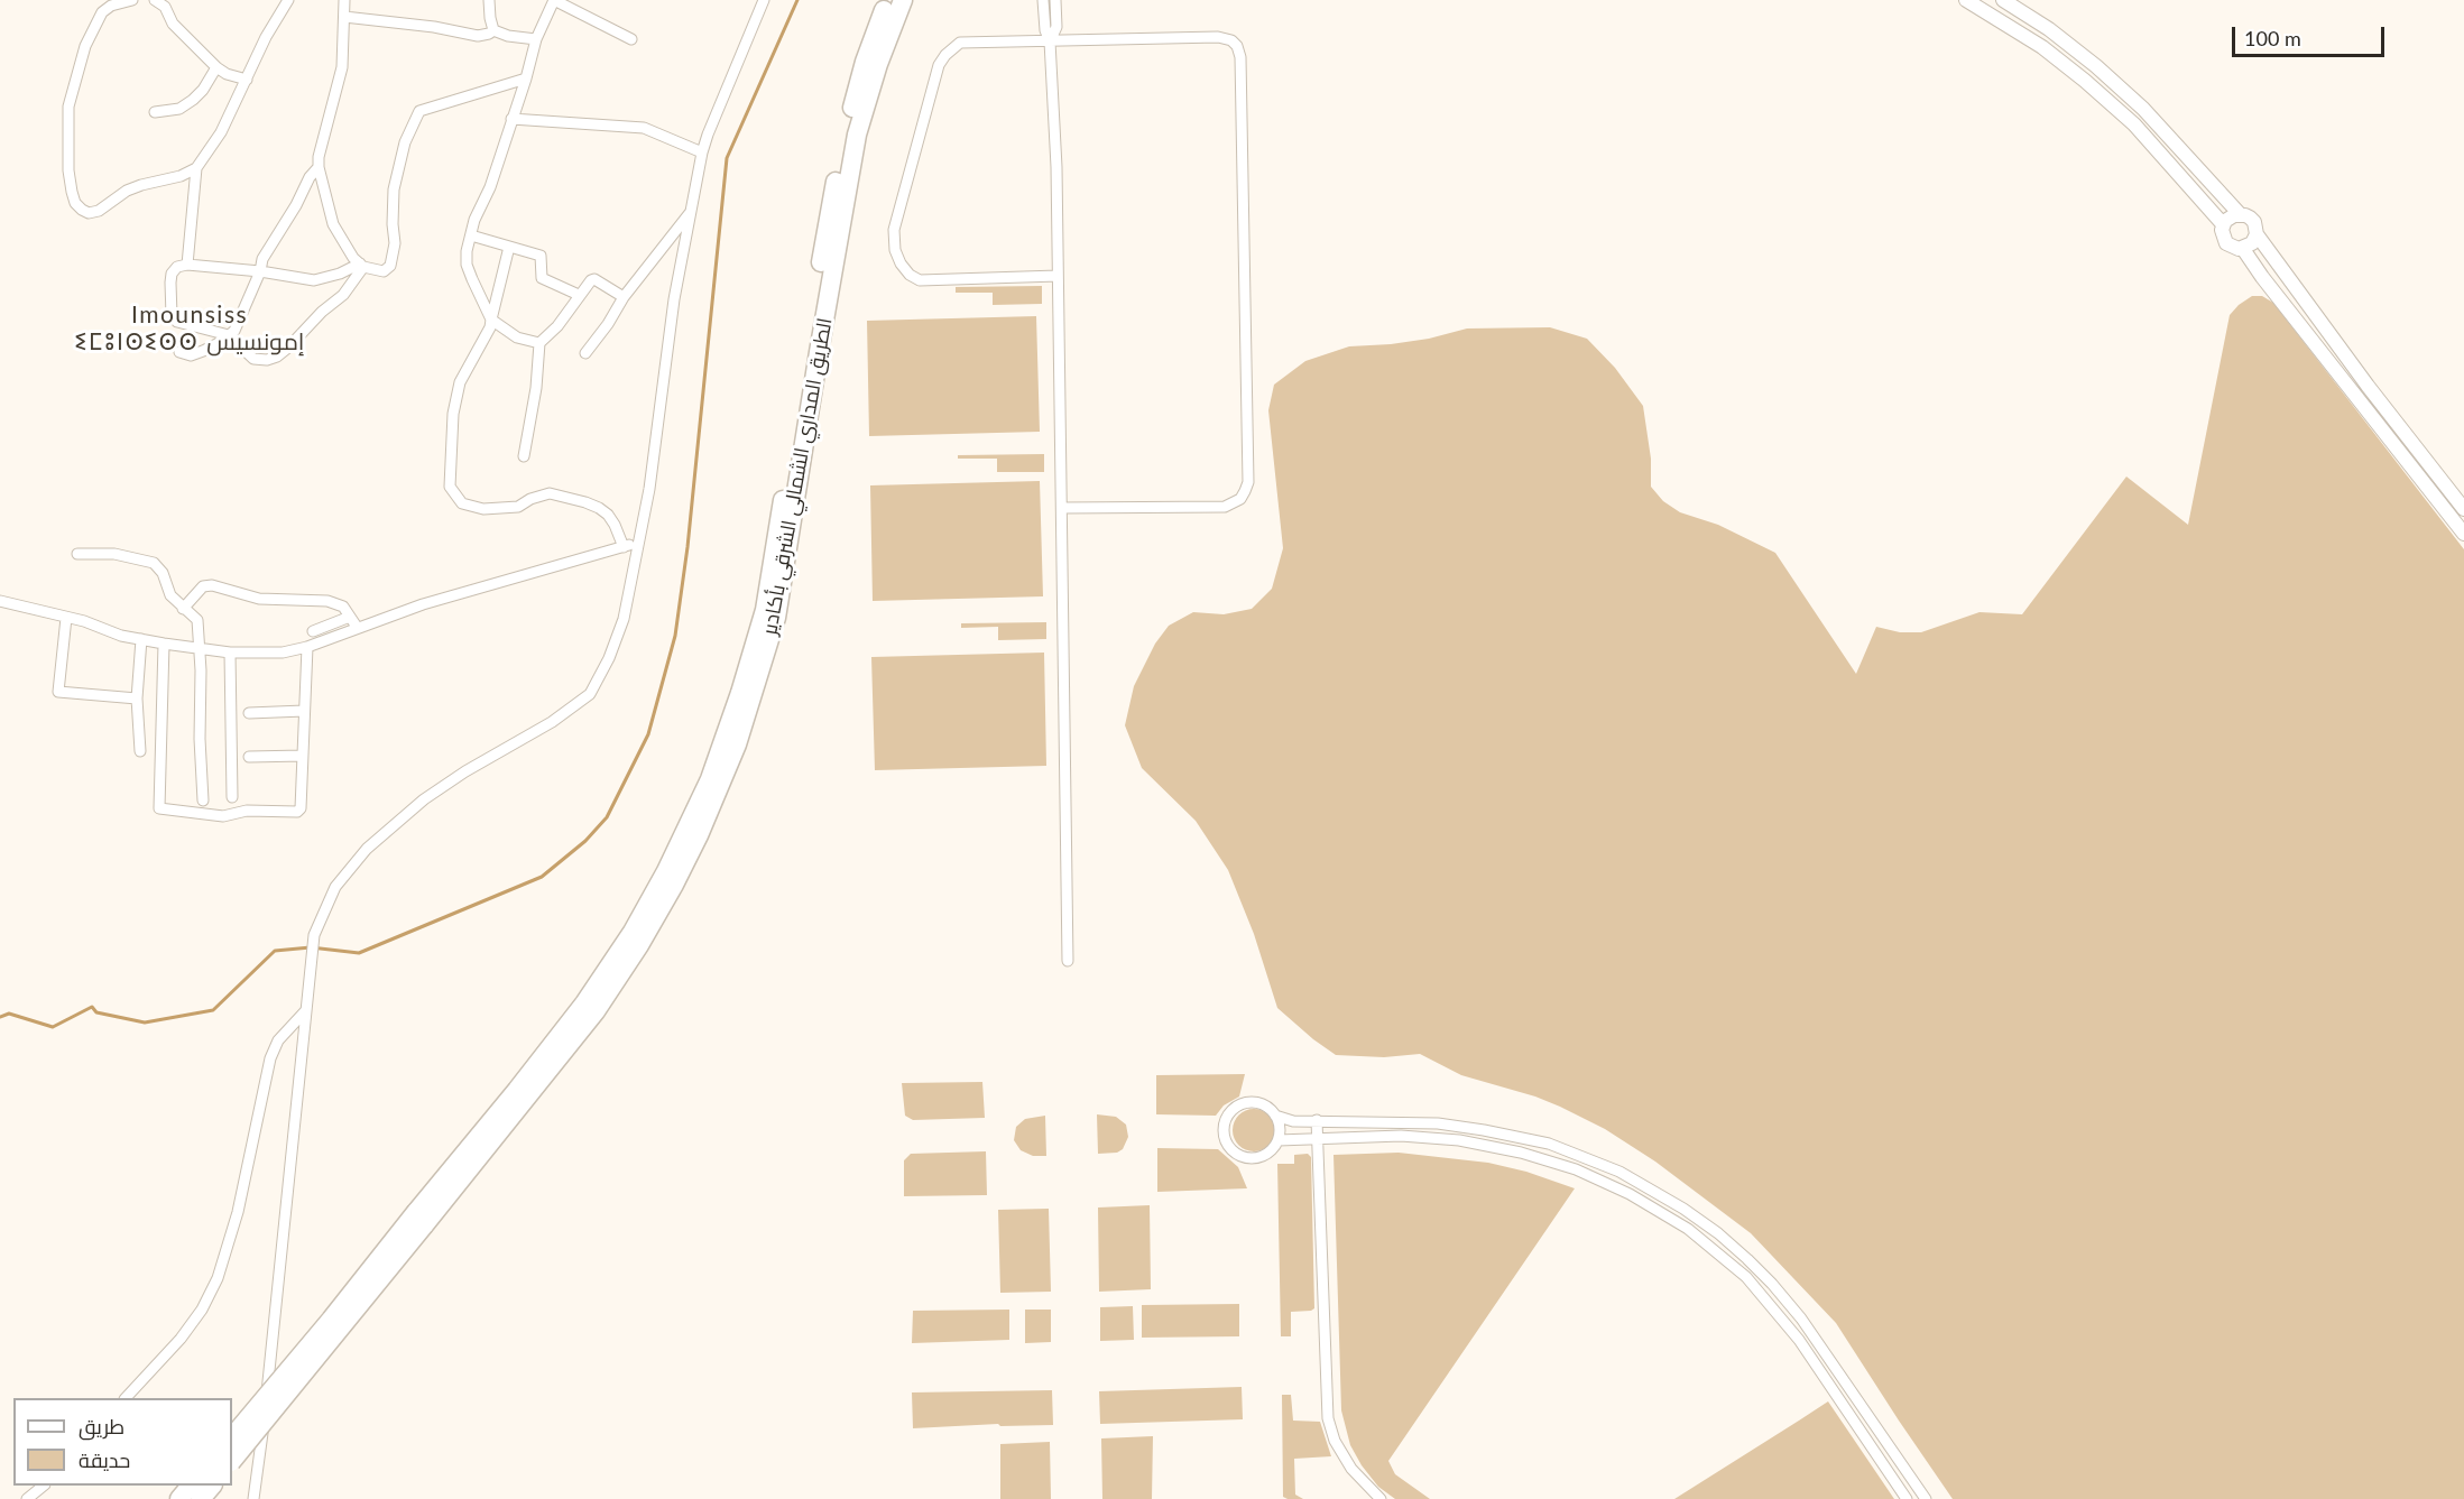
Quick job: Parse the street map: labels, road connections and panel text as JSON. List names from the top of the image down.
{
  "streets": {
    "highway": ["الطريق المداري الشمالي الشرقي بأكادير"]
  },
  "districts": ["Imounsiss ⵉⵎⵓⵏⵙⵉⵙⵙ إمونسيس"],
  "legend": ["طريق", "حديقة"],
  "scale_bar": "100 m"
}
